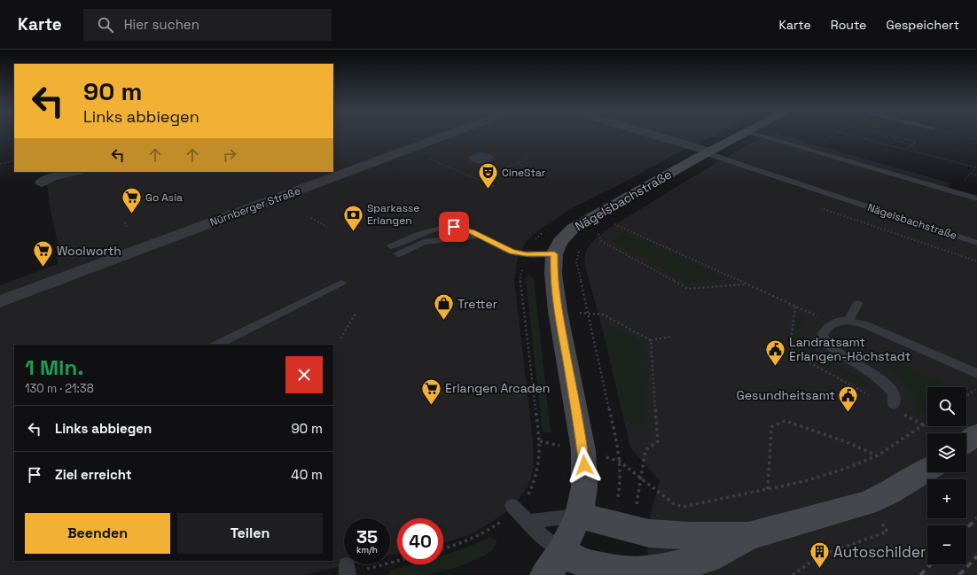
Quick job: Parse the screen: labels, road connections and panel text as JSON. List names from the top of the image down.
{
  "streets": {
    "street": ["Nägelsbachstraße", "Nürnberger Straße"]
  },
  "places": {
    "theatre": ["CineStar"],
    "supermarket": ["Go Asia", "Woolworth", "Erlangen Arcaden"],
    "bank": ["Sparkasse Erlangen"],
    "shop": ["Tretter"],
    "public building": ["Landratsamt Erlangen-Höchstadt", "Gesundheitsamt"],
    "building": ["Autoschilder"]
  },
  "page": {
    "header": "Karte",
    "search": "Hier suchen",
    "nav": ["Karte", "Route", "Gespeichert"],
    "turn": ["90 m", "Links abbiegen"],
    "heading": ["1 Min.", "130 m · 21:38"],
    "map_buttons": ["+", "−"],
    "list": [
      {
        "name": "Links abbiegen",
        "value": "90 m"
      },
      {
        "name": "Ziel erreicht",
        "value": "40 m"
      }
    ],
    "buttons": ["Beenden", "Teilen"],
    "speed": "35 km/h",
    "limit": "40"
  }
}
